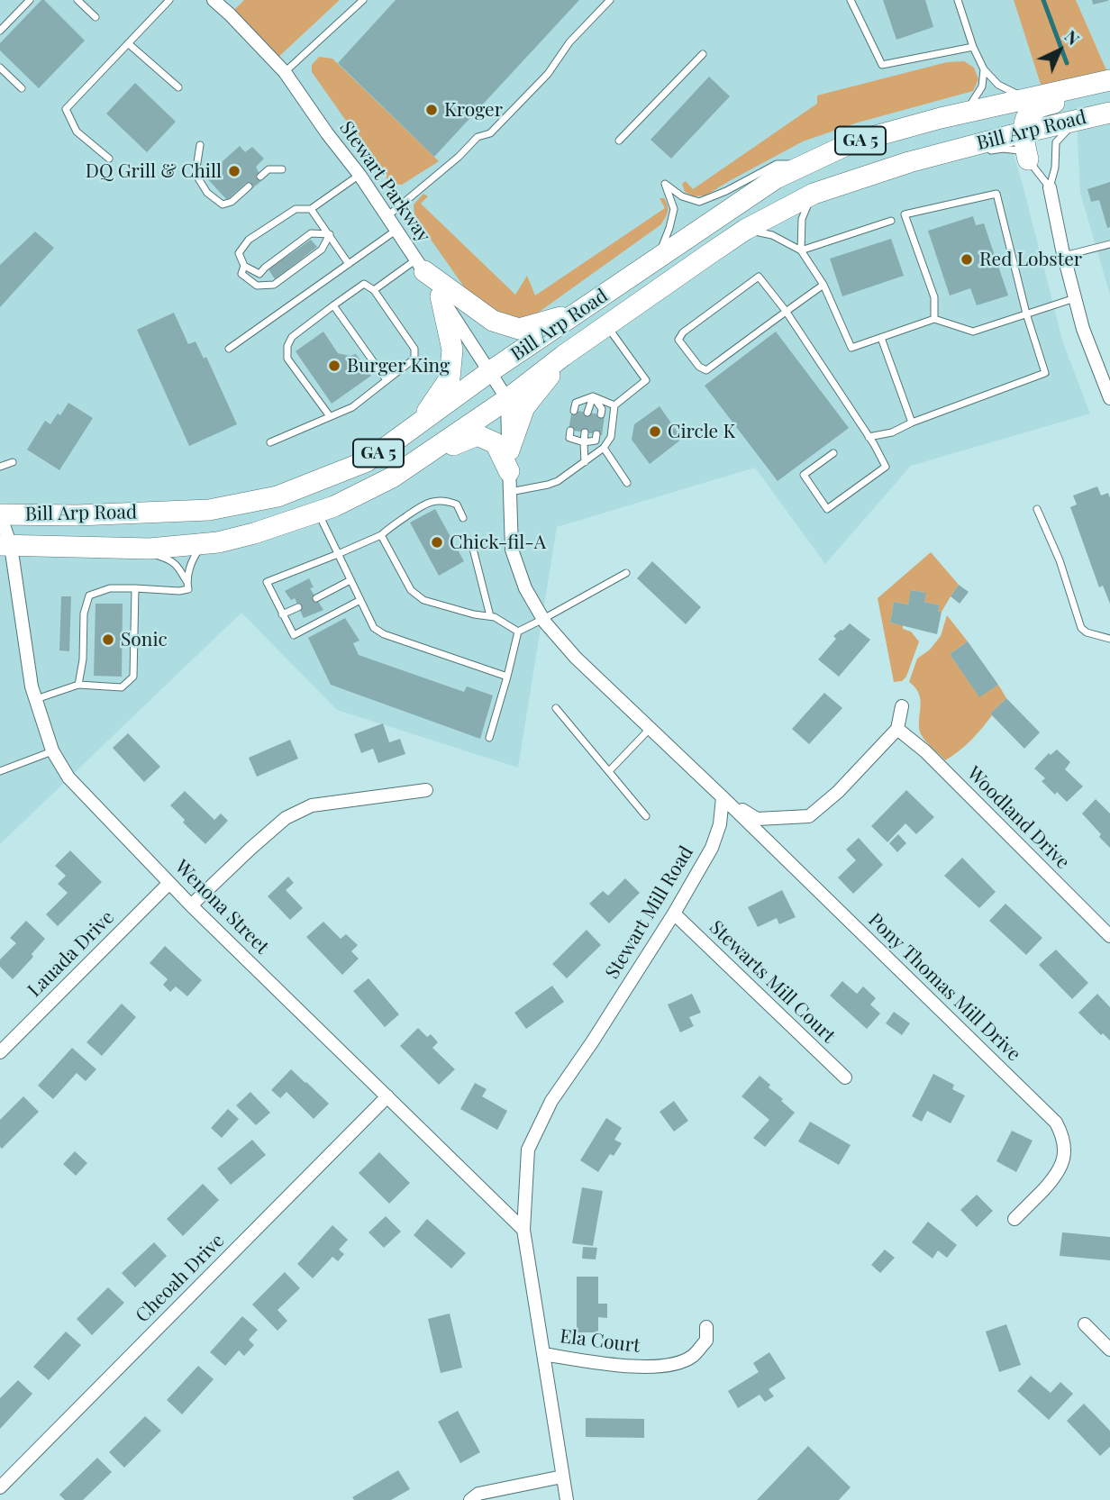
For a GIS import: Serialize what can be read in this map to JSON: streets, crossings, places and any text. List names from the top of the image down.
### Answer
{
  "streets": {
    "main road": ["Bill Arp Road", "GA 5"],
    "street": [
      "Stewart Parkway",
      "Woodland Drive",
      "Wenona Street",
      "Stewart Mill Road",
      "Lauada Drive",
      "Stewarts Mill Court",
      "Pony Thomas Mill Drive",
      "Cheoah Drive",
      "Ela Court"
    ]
  },
  "crossings": [
    ["Bill Arp Road", "Stewart Parkway"],
    ["Bill Arp Road", "Wenona Street"],
    ["Wenona Street", "Stewart Mill Road"],
    ["Wenona Street", "Lauada Drive"],
    ["Wenona Street", "Cheoah Drive"],
    ["Stewart Mill Road", "Stewarts Mill Court"],
    ["Stewart Mill Road", "Pony Thomas Mill Drive"],
    ["Stewart Mill Road", "Ela Court"]
  ],
  "places": [
    "Kroger",
    "DQ Grill & Chill",
    "Red Lobster",
    "Burger King",
    "Circle K",
    "Chick-fil-A",
    "Sonic"
  ],
  "north": "top right"
}
